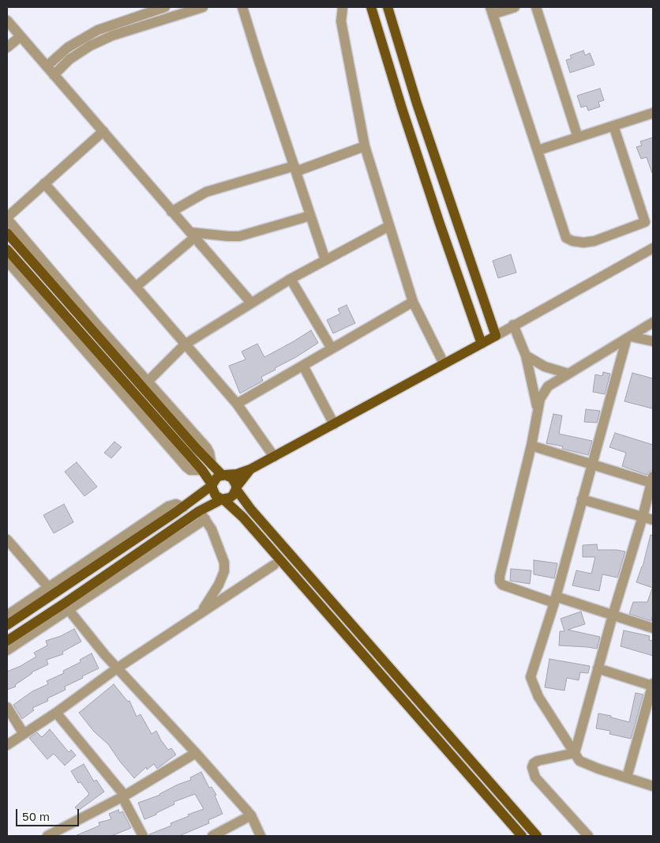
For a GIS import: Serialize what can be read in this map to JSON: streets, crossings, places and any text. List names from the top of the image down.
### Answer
{
  "scale_bar": "50 m"
}
